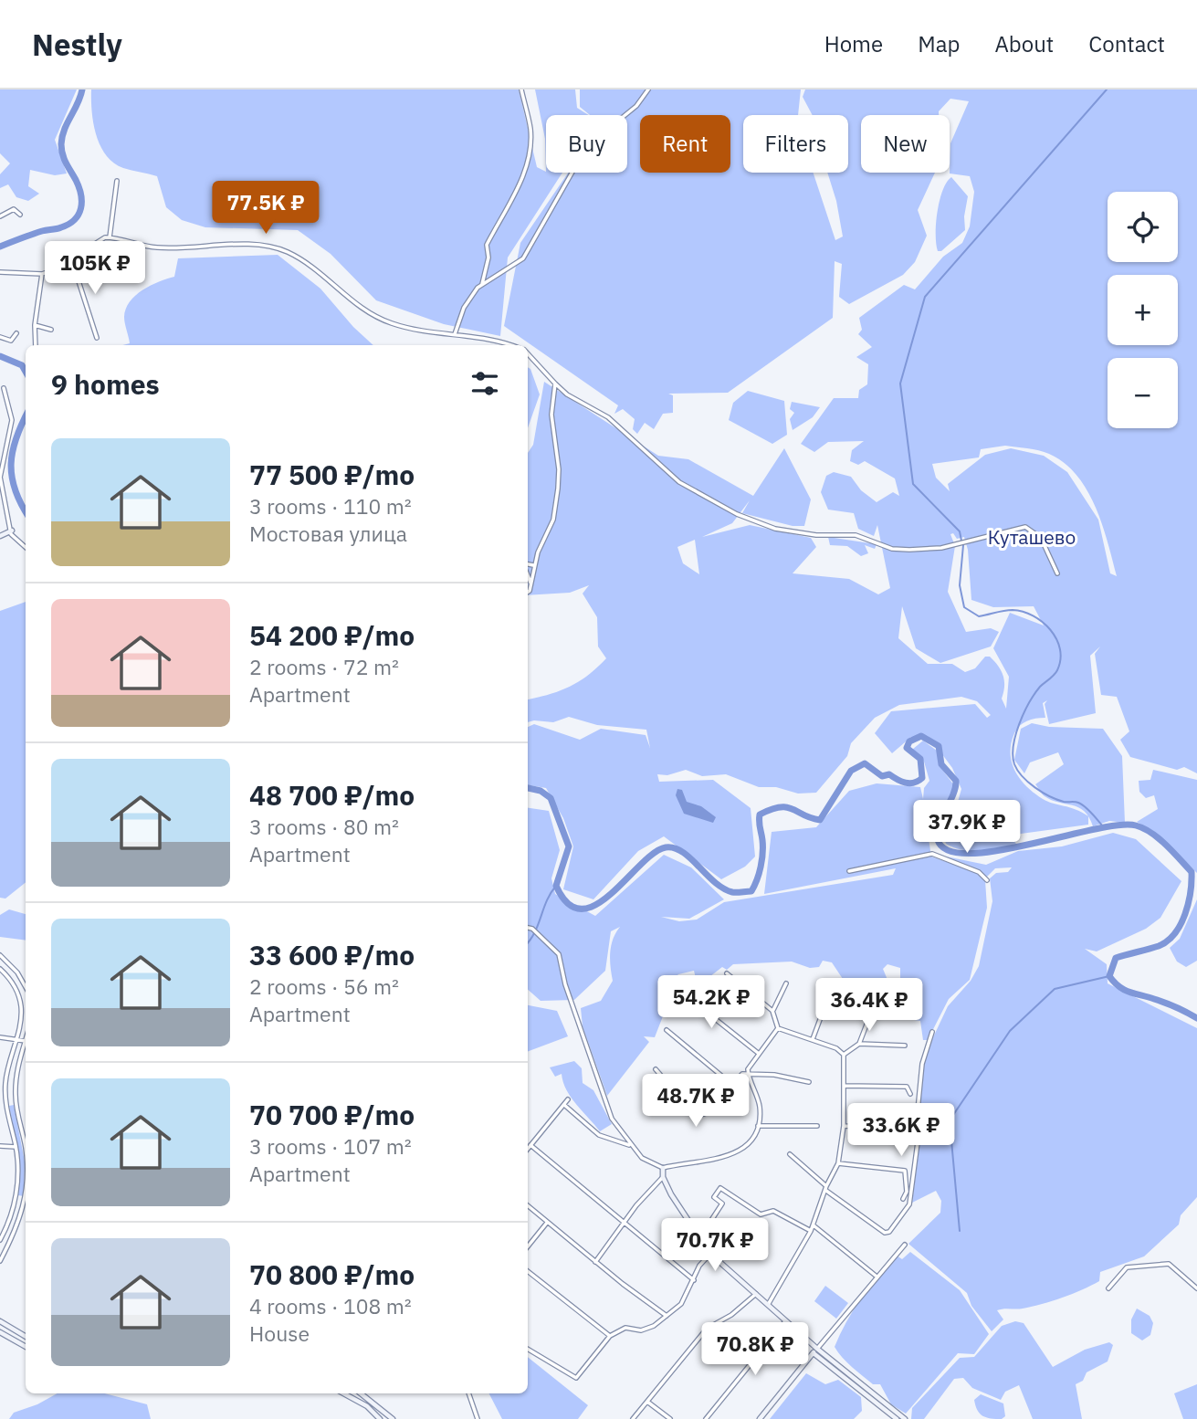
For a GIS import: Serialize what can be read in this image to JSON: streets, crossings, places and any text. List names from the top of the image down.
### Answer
{
  "parks": ["Куташево"],
  "page": {
    "header": "Nestly",
    "nav": [
      "Home",
      "Map",
      "About",
      "Contact"
    ],
    "chip": [
      "Buy",
      "Rent",
      "Filters",
      "New"
    ],
    "price": [
      "77.5K ₽",
      "105K ₽",
      "37.9K ₽",
      "54.2K ₽",
      "36.4K ₽",
      "48.7K ₽",
      "33.6K ₽",
      "70.7K ₽",
      "70.8K ₽"
    ],
    "map_buttons": ["+", "−"],
    "heading": "9 homes",
    "list": [
      {
        "name": "77 500 ₽/mo",
        "note": "3 rooms · 110 m² · Мостовая улица"
      },
      {
        "name": "54 200 ₽/mo",
        "note": "2 rooms · 72 m² · Apartment"
      },
      {
        "name": "48 700 ₽/mo",
        "note": "3 rooms · 80 m² · Apartment"
      },
      {
        "name": "33 600 ₽/mo",
        "note": "2 rooms · 56 m² · Apartment"
      },
      {
        "name": "70 700 ₽/mo",
        "note": "3 rooms · 107 m² · Apartment"
      },
      {
        "name": "70 800 ₽/mo",
        "note": "4 rooms · 108 m² · House"
      }
    ]
  }
}
